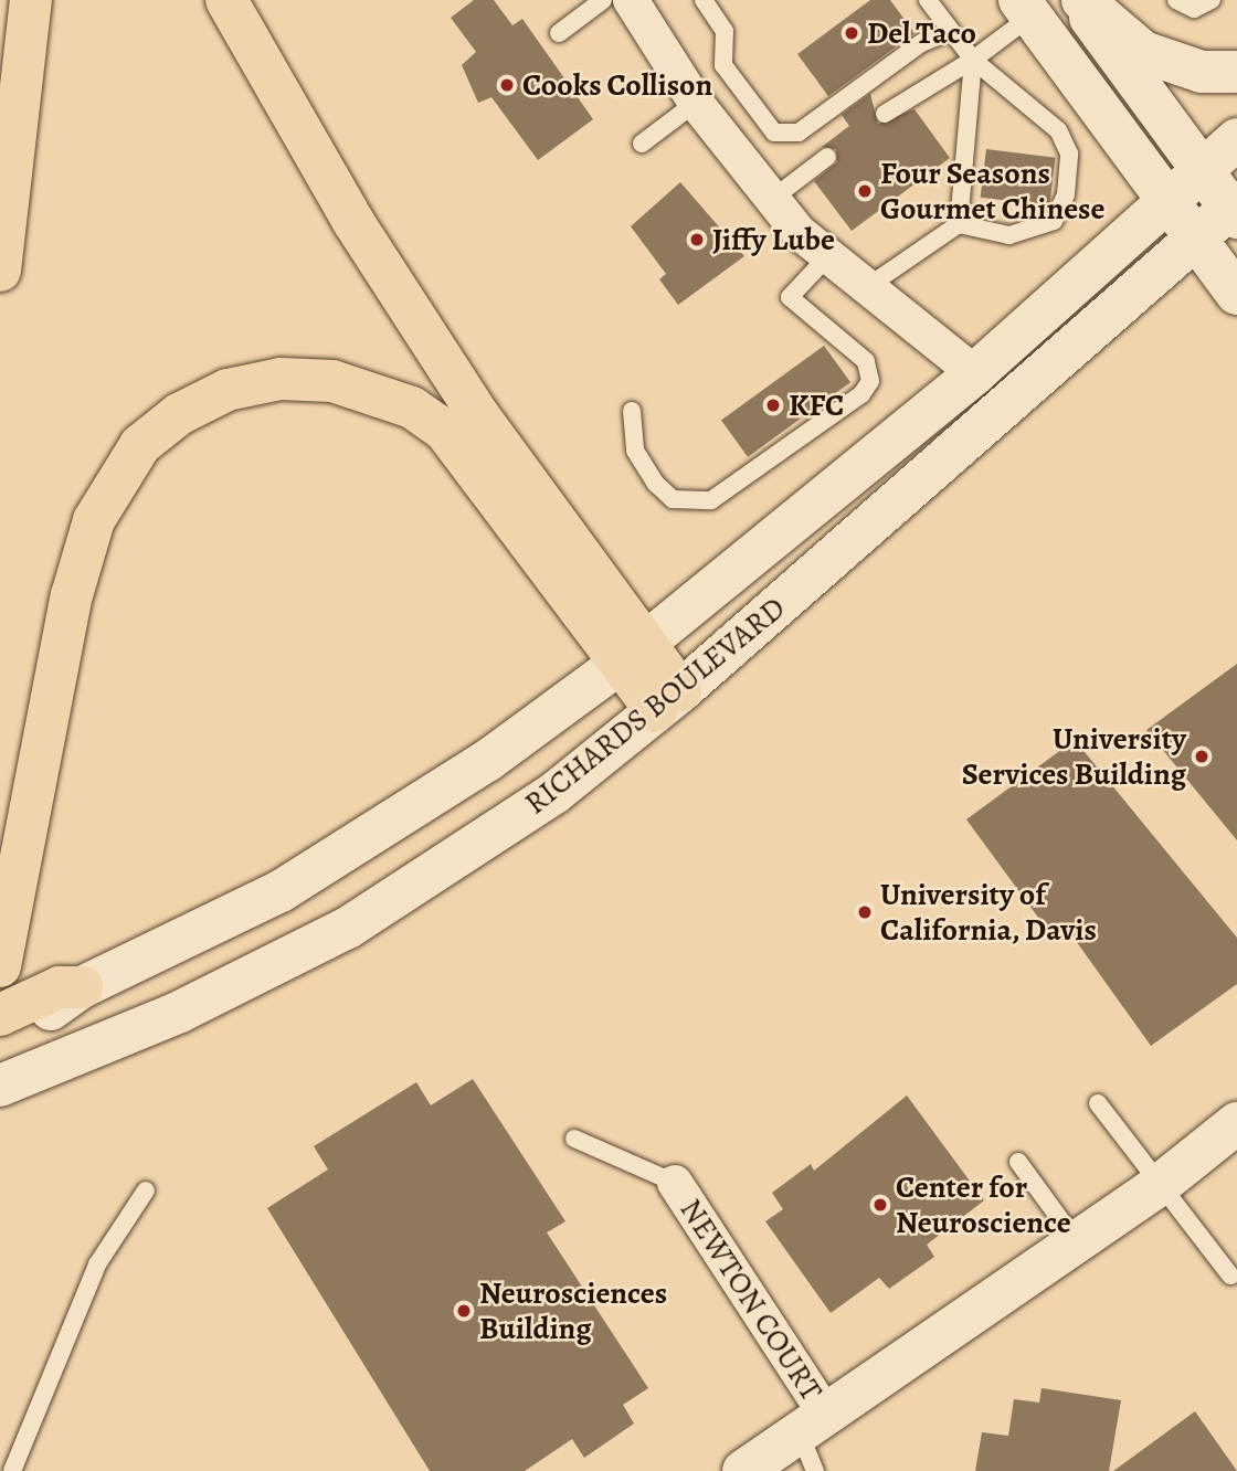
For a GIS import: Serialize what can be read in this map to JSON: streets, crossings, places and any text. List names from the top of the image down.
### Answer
{
  "streets": {
    "main road": ["RICHARDS BOULEVARD"],
    "street": ["NEWTON COURT"]
  },
  "places": [
    "Del Taco",
    "Cooks Collison",
    "Four Seasons Gourmet Chinese",
    "Jiffy Lube",
    "KFC",
    "University Services Building",
    "University of California, Davis",
    "Center for Neuroscience",
    "Neurosciences Building"
  ]
}
